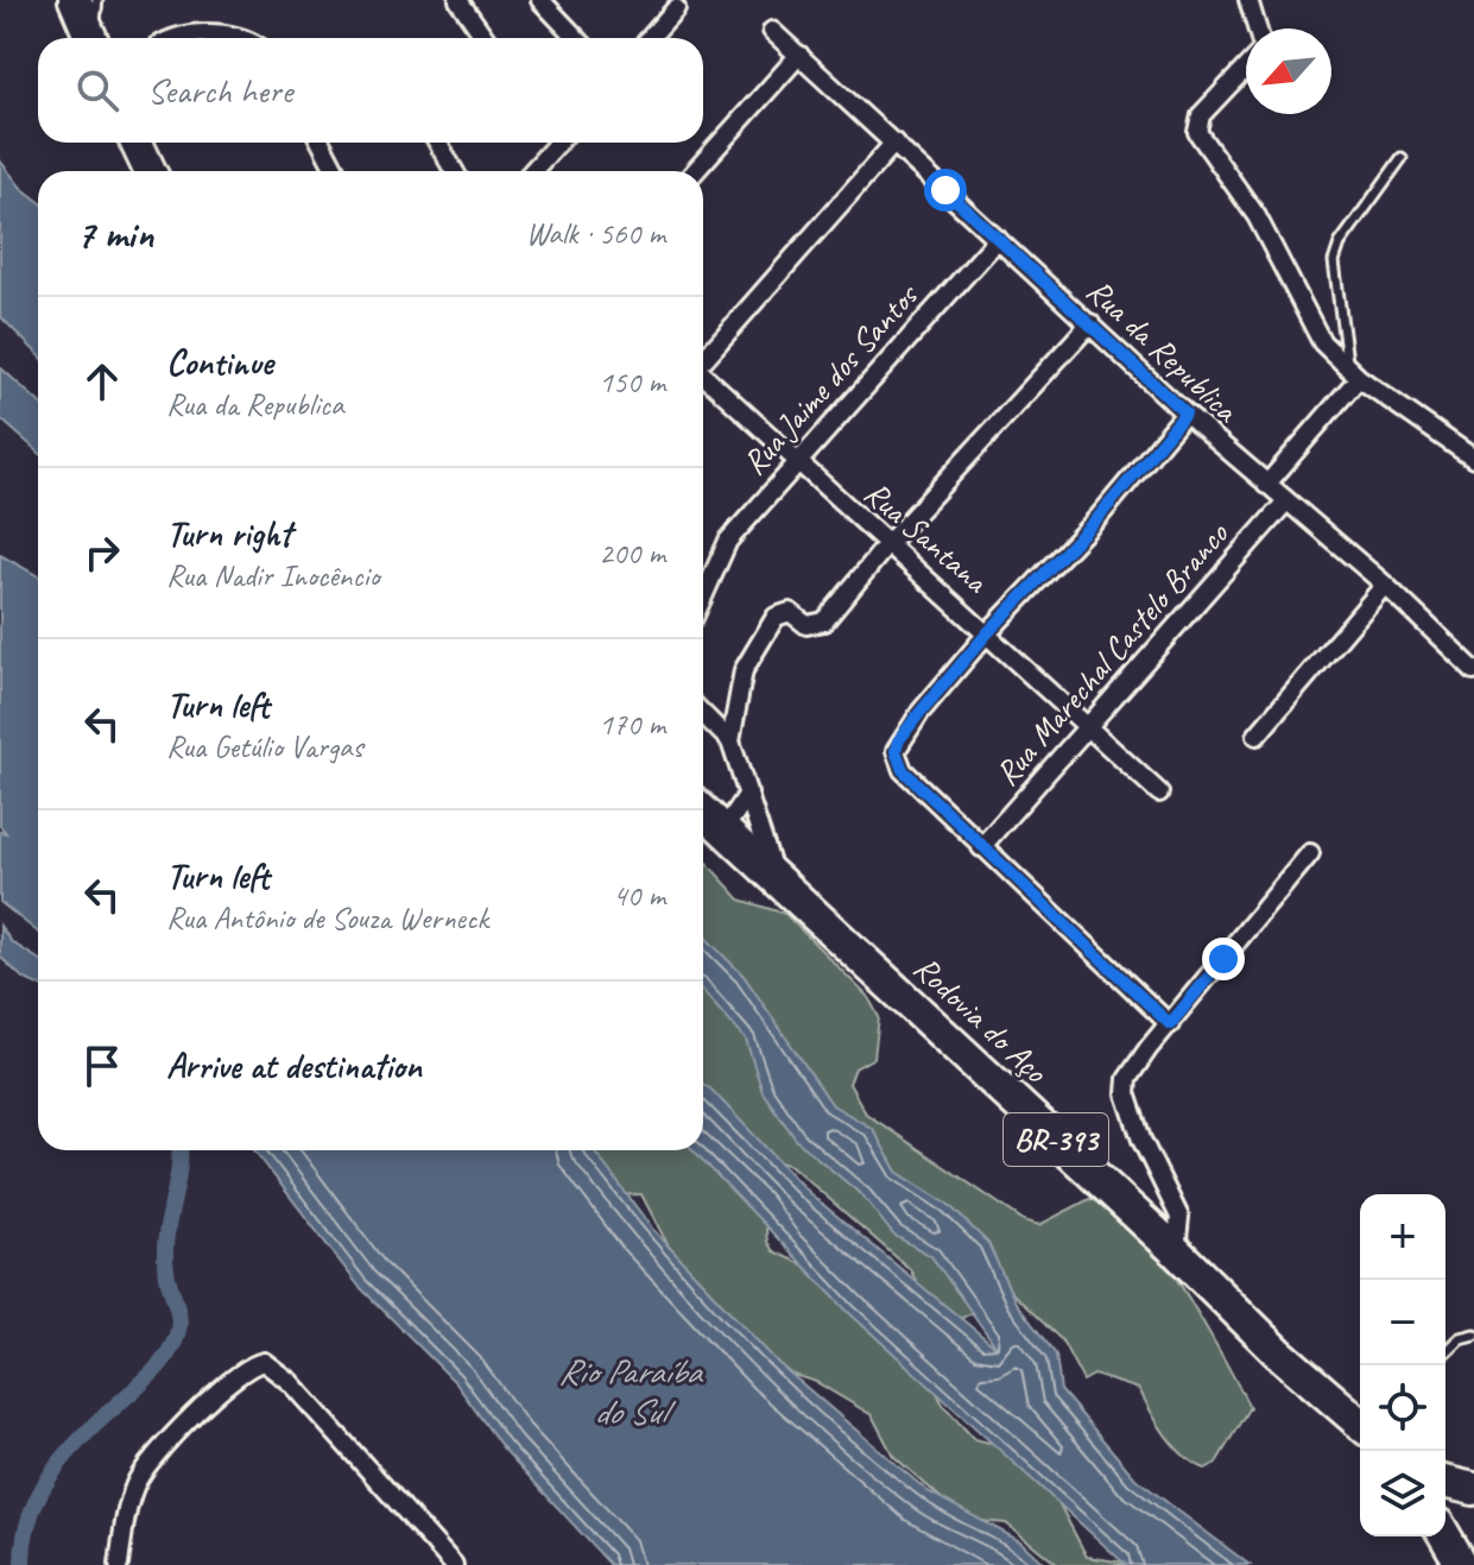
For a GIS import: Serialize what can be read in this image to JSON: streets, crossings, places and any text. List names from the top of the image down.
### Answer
{
  "streets": {
    "highway": ["Rodovia do Aço", "BR-393"],
    "street": [
      "Rua da Republica",
      "Rua Jaime dos Santos",
      "Rua Santana",
      "Rua Marechal Castelo Branco"
    ]
  },
  "crossings": [
    ["Rua da Republica", "Rua Jaime dos Santos"],
    ["Rua da Republica", "Rua Marechal Castelo Branco"],
    ["Rua Jaime dos Santos", "Rua Santana"],
    ["Rua Santana", "Rua Marechal Castelo Branco"]
  ],
  "water": ["Rio Paraíba do Sul"],
  "north": "bottom left",
  "page": {
    "search": "Search here",
    "heading": ["7 min", "Walk · 560 m"],
    "list": [
      ["Continue", "Rua da Republica", "150 m"],
      ["Turn right", "Rua Nadir Inocêncio", "200 m"],
      ["Turn left", "Rua Getúlio Vargas", "170 m"],
      ["Turn left", "Rua Antônio de Souza Werneck", "40 m"],
      "Arrive at destination"
    ],
    "map_buttons": ["+", "−"]
  }
}
